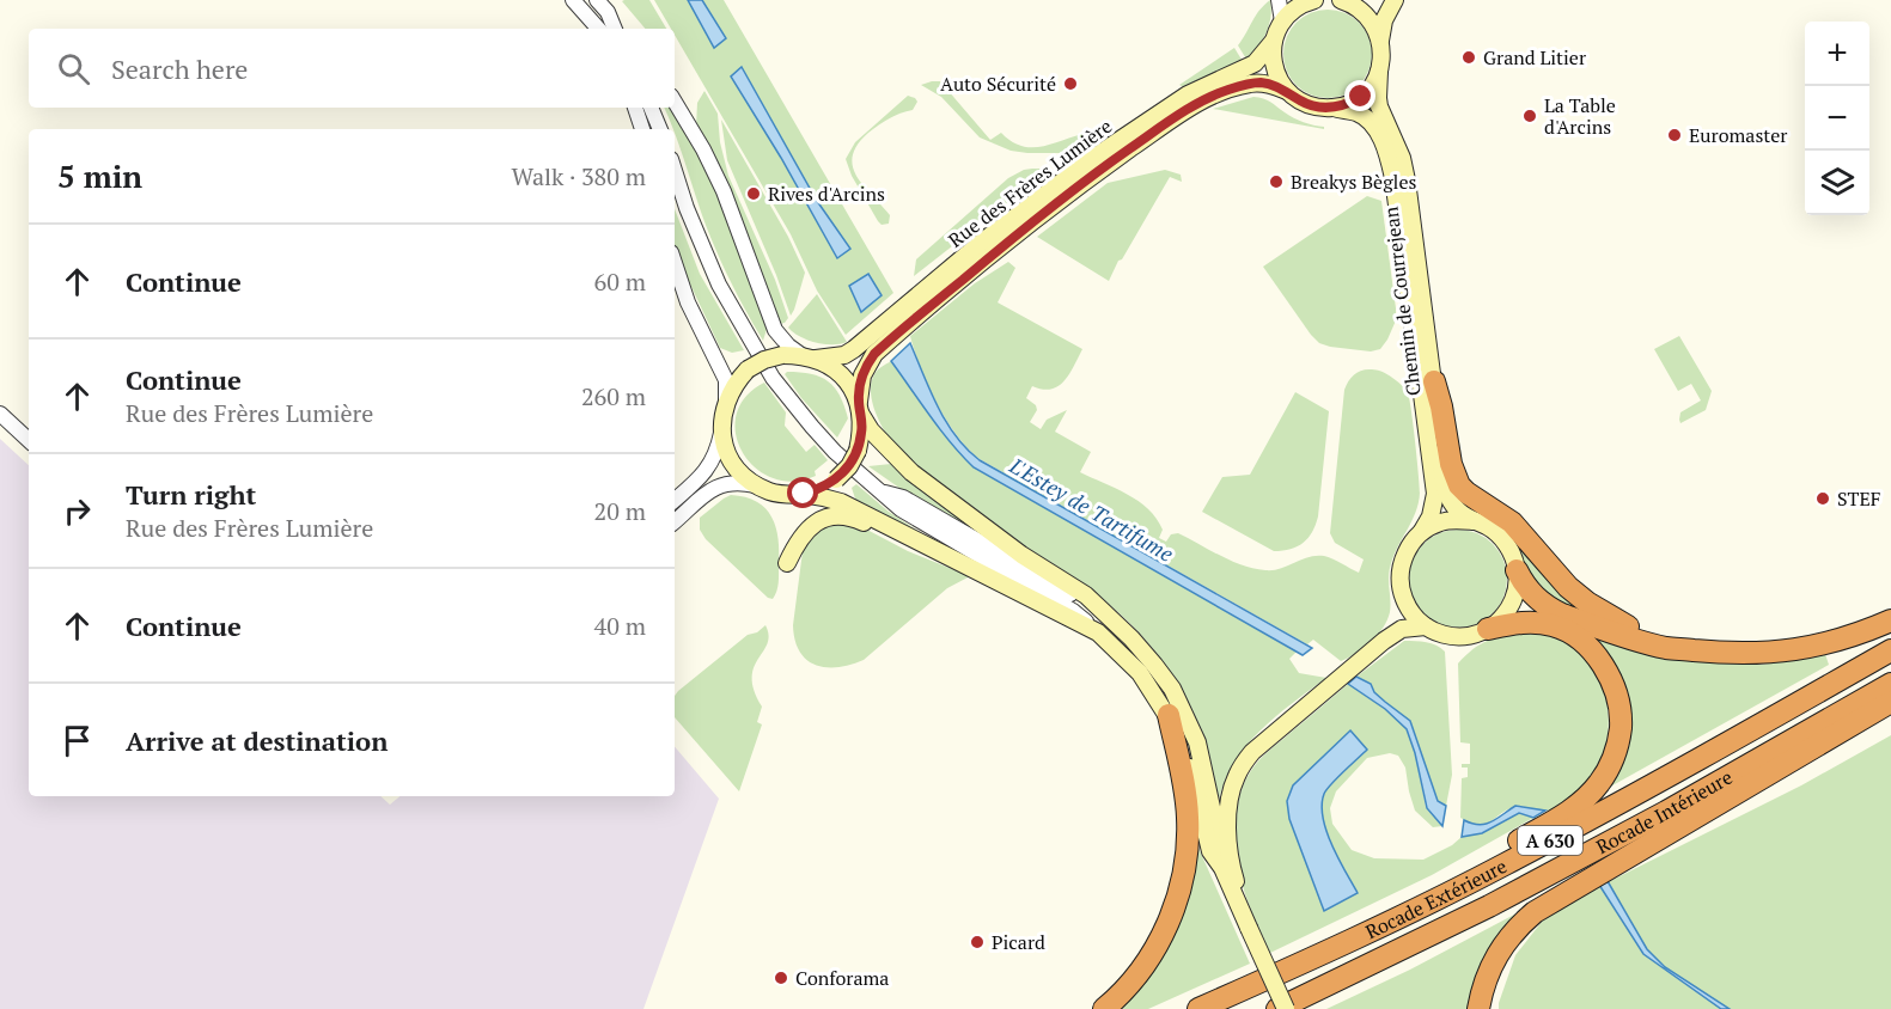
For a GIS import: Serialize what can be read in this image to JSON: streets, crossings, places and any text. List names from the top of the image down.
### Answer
{
  "streets": {
    "highway": ["Rocade Intérieure", "A 630", "Rocade Extérieure"],
    "main road": ["Rue des Frères Lumière", "Chemin de Courrejean"]
  },
  "crossings": [
    ["Rue des Frères Lumière", "Chemin de Courrejean"]
  ],
  "water": ["L'Estey de Tartifume"],
  "places": [
    "Grand Litier",
    "Auto Sécurité",
    "La Table d'Arcins",
    "Euromaster",
    "Breakys Bègles",
    "Rives d'Arcins",
    "STEF",
    "Picard",
    "Conforama"
  ],
  "page": {
    "map_buttons": ["+", "−"],
    "search": "Search here",
    "heading": ["5 min", "Walk · 380 m"],
    "list": [
      ["Continue", "60 m"],
      ["Continue", "Rue des Frères Lumière", "260 m"],
      ["Turn right", "Rue des Frères Lumière", "20 m"],
      ["Continue", "40 m"],
      "Arrive at destination"
    ]
  }
}
